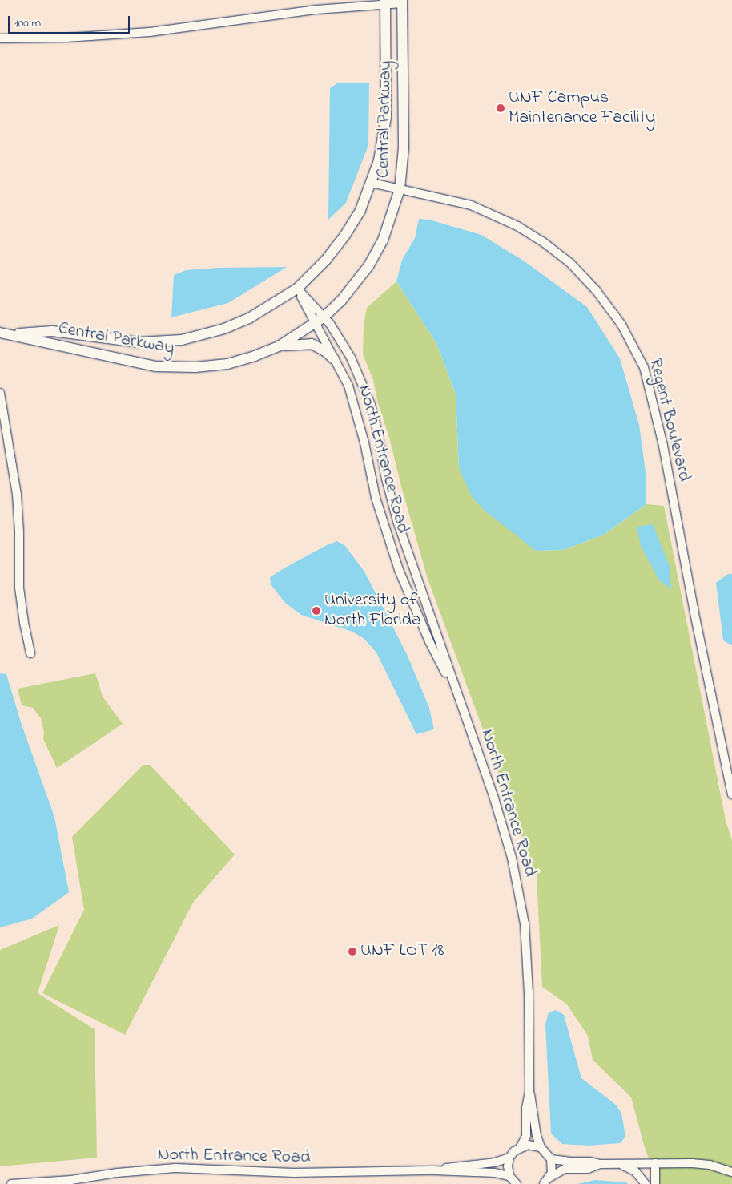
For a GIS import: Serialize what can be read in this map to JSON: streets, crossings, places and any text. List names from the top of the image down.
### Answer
{
  "streets": {
    "street": ["Central Parkway", "Regent Boulevard", "North Entrance Road"]
  },
  "crossings": [
    ["Central Parkway", "Regent Boulevard"],
    ["Central Parkway", "North Entrance Road"]
  ],
  "places": ["UNF Campus Maintenance Facility", "University of North Florida", "UNF LOT 18"],
  "scale_bar": "100 m"
}
